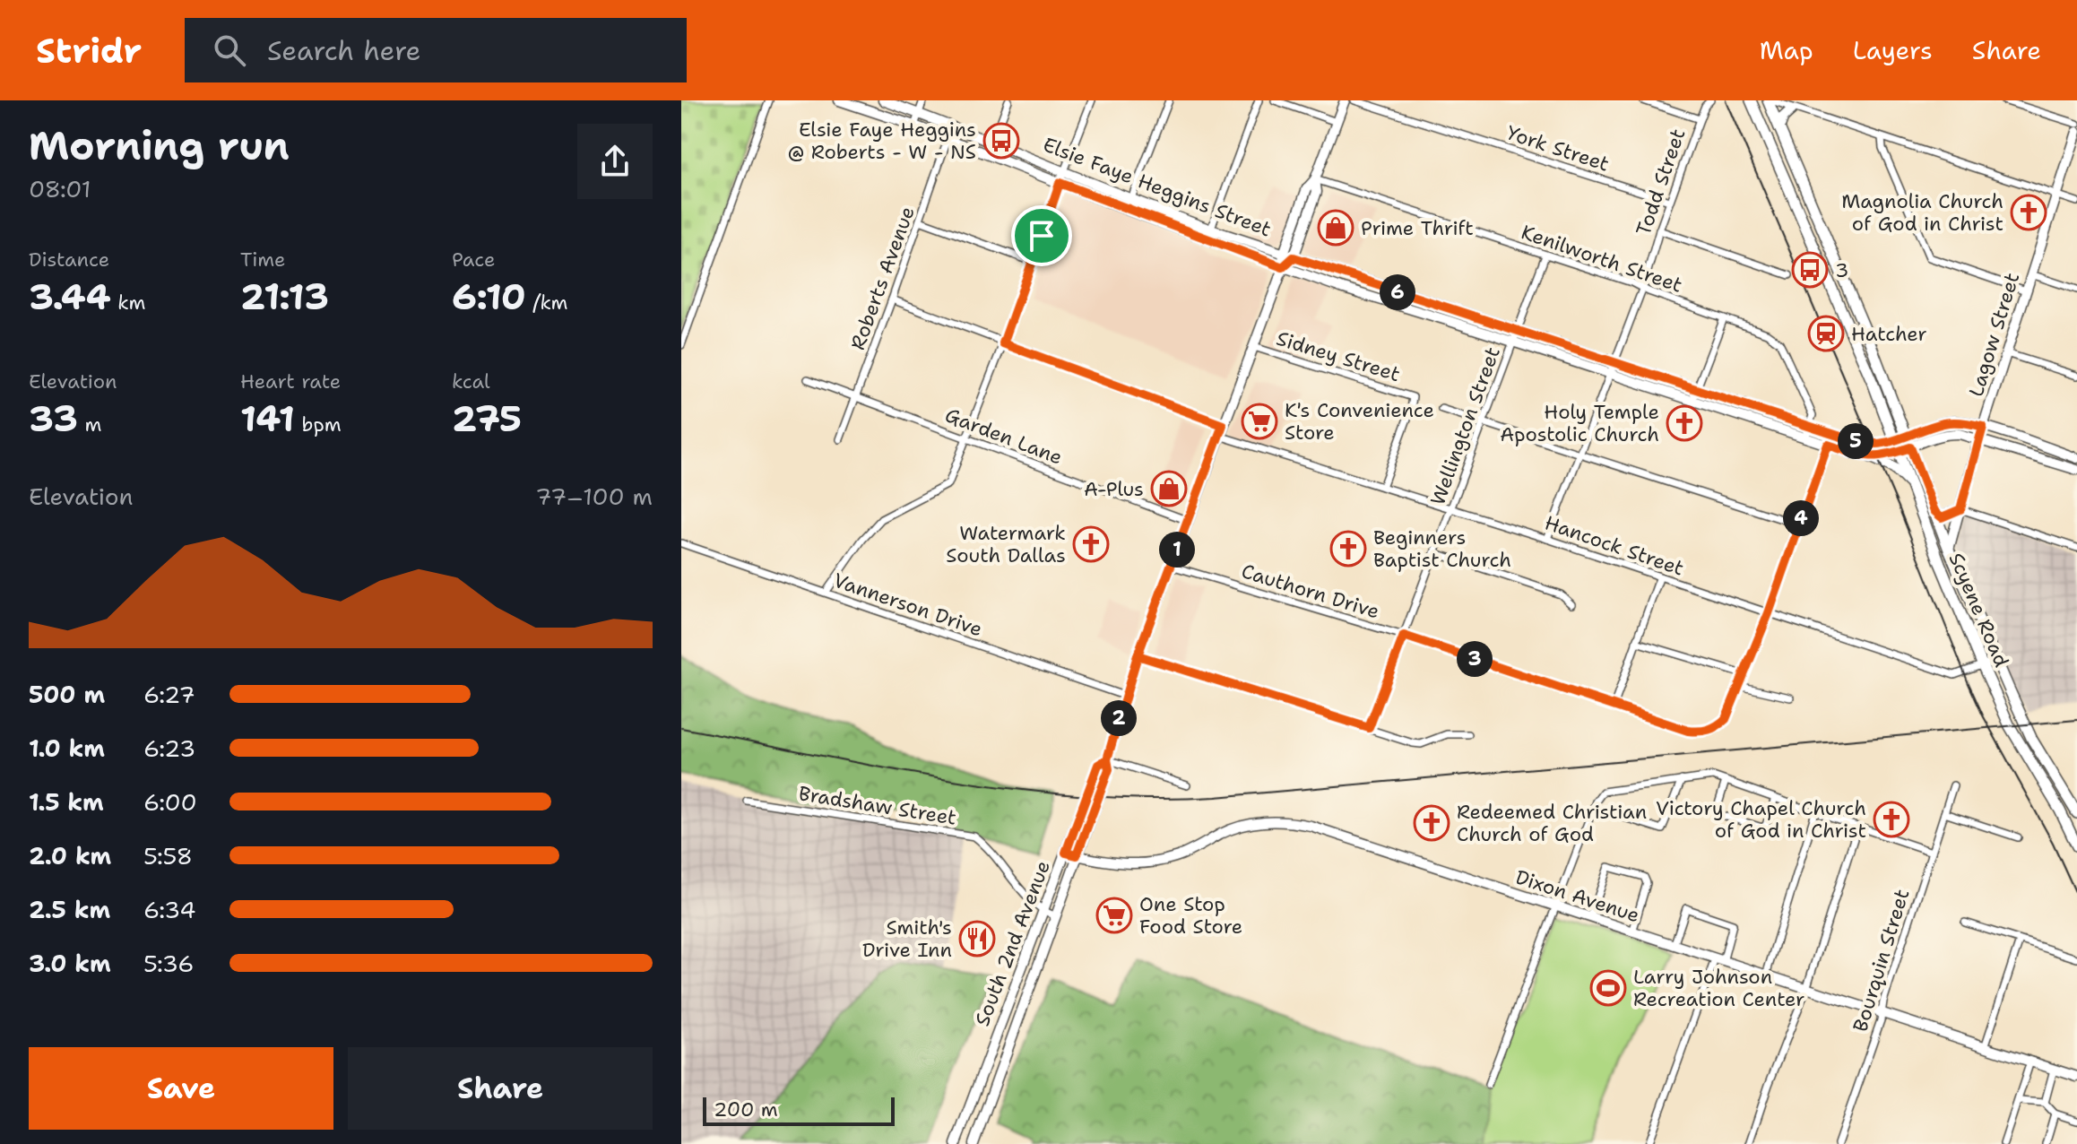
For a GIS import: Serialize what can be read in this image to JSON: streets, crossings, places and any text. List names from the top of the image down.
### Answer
{
  "streets": {
    "main road": [
      "Elsie Faye Heggins Street",
      "Lagow Street",
      "Scyene Road",
      "Dixon Avenue",
      "South 2nd Avenue"
    ],
    "street": [
      "York Street",
      "Todd Street",
      "Kenilworth Street",
      "Roberts Avenue",
      "Sidney Street",
      "Wellington Street",
      "Garden Lane",
      "Hancock Street",
      "Cauthorn Drive",
      "Vannerson Drive",
      "Bradshaw Street",
      "Bourquin Street"
    ]
  },
  "crossings": [
    ["York Street", "Todd Street"],
    ["Todd Street", "Elsie Faye Heggins Street"],
    ["Todd Street", "Kenilworth Street"],
    ["Todd Street", "Hancock Street"],
    ["Elsie Faye Heggins Street", "Kenilworth Street"],
    ["Elsie Faye Heggins Street", "Roberts Avenue"],
    ["Elsie Faye Heggins Street", "Lagow Street"],
    ["Elsie Faye Heggins Street", "Wellington Street"],
    ["Elsie Faye Heggins Street", "Scyene Road"],
    ["Elsie Faye Heggins Street", "South 2nd Avenue"],
    ["Kenilworth Street", "Wellington Street"],
    ["Kenilworth Street", "South 2nd Avenue"],
    ["Roberts Avenue", "Garden Lane"],
    ["Lagow Street", "Scyene Road"],
    ["Sidney Street", "Hancock Street"],
    ["Sidney Street", "South 2nd Avenue"],
    ["Wellington Street", "Hancock Street"],
    ["Wellington Street", "Cauthorn Drive"],
    ["Garden Lane", "South 2nd Avenue"],
    ["Hancock Street", "Scyene Road"],
    ["Hancock Street", "South 2nd Avenue"],
    ["Cauthorn Drive", "South 2nd Avenue"],
    ["Vannerson Drive", "South 2nd Avenue"],
    ["Bradshaw Street", "South 2nd Avenue"],
    ["Dixon Avenue", "South 2nd Avenue"],
    ["Dixon Avenue", "Bourquin Street"]
  ],
  "places": {
    "bus stop": ["Elsie Faye Heggins @ Roberts - W - NS", "3"],
    "church": [
      "Magnolia Church of God in Christ",
      "Holy Temple Apostolic Church",
      "Watermark South Dallas",
      "Beginners Baptist Church",
      "Victory Chapel Church of God in Christ",
      "Redeemed Christian Church of God"
    ],
    "shop": ["Prime Thrift", "A-Plus"],
    "station": ["Hatcher"],
    "supermarket": ["K's Convenience Store", "One Stop Food Store"],
    "restaurant": ["Smith's Drive Inn"],
    "sports": ["Larry Johnson Recreation Center"]
  },
  "scale_bar": "200 m",
  "page": {
    "header": "Stridr",
    "search": "Search here",
    "nav": ["Map", "Layers", "Share"],
    "heading": ["Morning run", "08:01"],
    "stats": [
      ["Distance", "3.44 km"],
      ["Time", "21:13"],
      ["Pace", "6:10 /km"],
      ["Elevation", "33 m"],
      ["Heart rate", "141 bpm"],
      ["kcal", "275"]
    ],
    "pins": [
      "6",
      "5",
      "4",
      "1",
      "3",
      "2"
    ],
    "chart": ["Elevation", "77–100 m"],
    "list": [
      {
        "name": "500 m",
        "note": "6:27"
      },
      {
        "name": "1.0 km",
        "note": "6:23"
      },
      {
        "name": "1.5 km",
        "note": "6:00"
      },
      {
        "name": "2.0 km",
        "note": "5:58"
      },
      {
        "name": "2.5 km",
        "note": "6:34"
      },
      {
        "name": "3.0 km",
        "note": "5:36"
      }
    ],
    "buttons": ["Save", "Share"],
    "scale": "200 m"
  }
}
